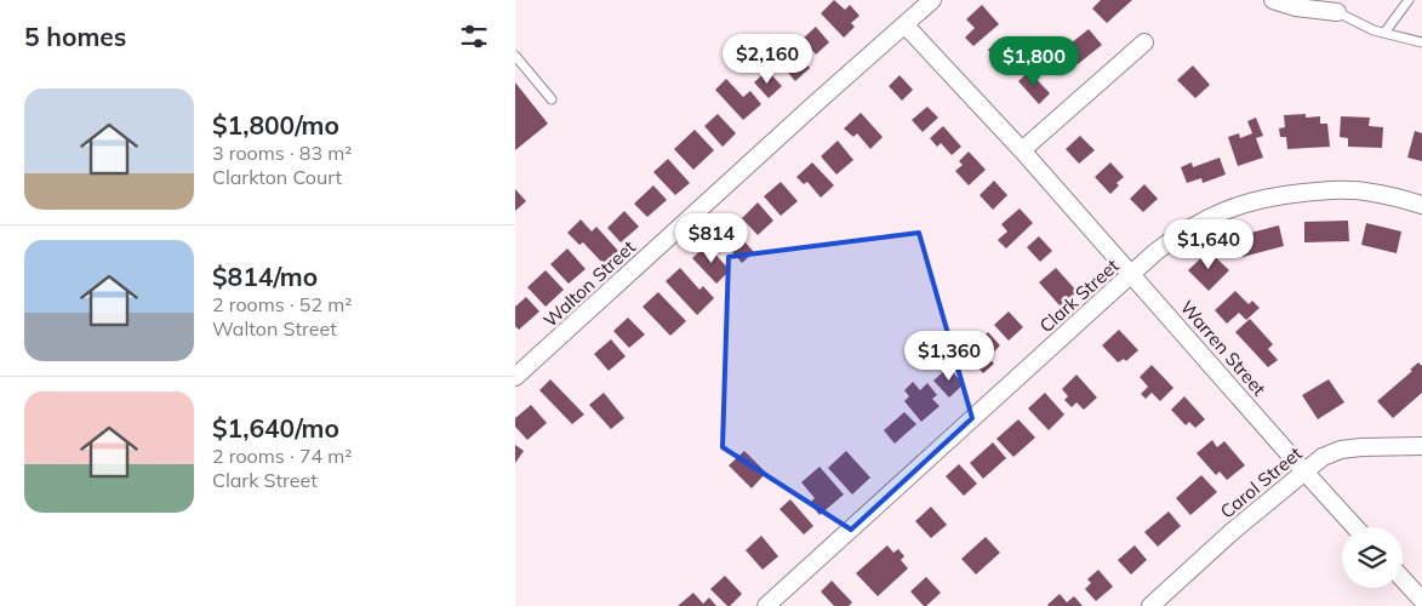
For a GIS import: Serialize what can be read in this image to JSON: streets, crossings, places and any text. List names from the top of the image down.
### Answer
{
  "streets": {
    "street": [
      "Walton Street",
      "Clark Street",
      "Warren Street",
      "Carol Street"
    ]
  },
  "crossings": [
    ["Walton Street", "Warren Street"],
    ["Clark Street", "Warren Street"],
    ["Warren Street", "Carol Street"]
  ],
  "page": {
    "heading": "5 homes",
    "price": [
      "$2,160",
      "$1,800",
      "$814",
      "$1,640",
      "$1,360"
    ],
    "list": [
      {
        "name": "$1,800/mo",
        "note": "3 rooms · 83 m² · Clarkton Court"
      },
      {
        "name": "$814/mo",
        "note": "2 rooms · 52 m² · Walton Street"
      },
      {
        "name": "$1,640/mo",
        "note": "2 rooms · 74 m² · Clark Street"
      }
    ]
  }
}
